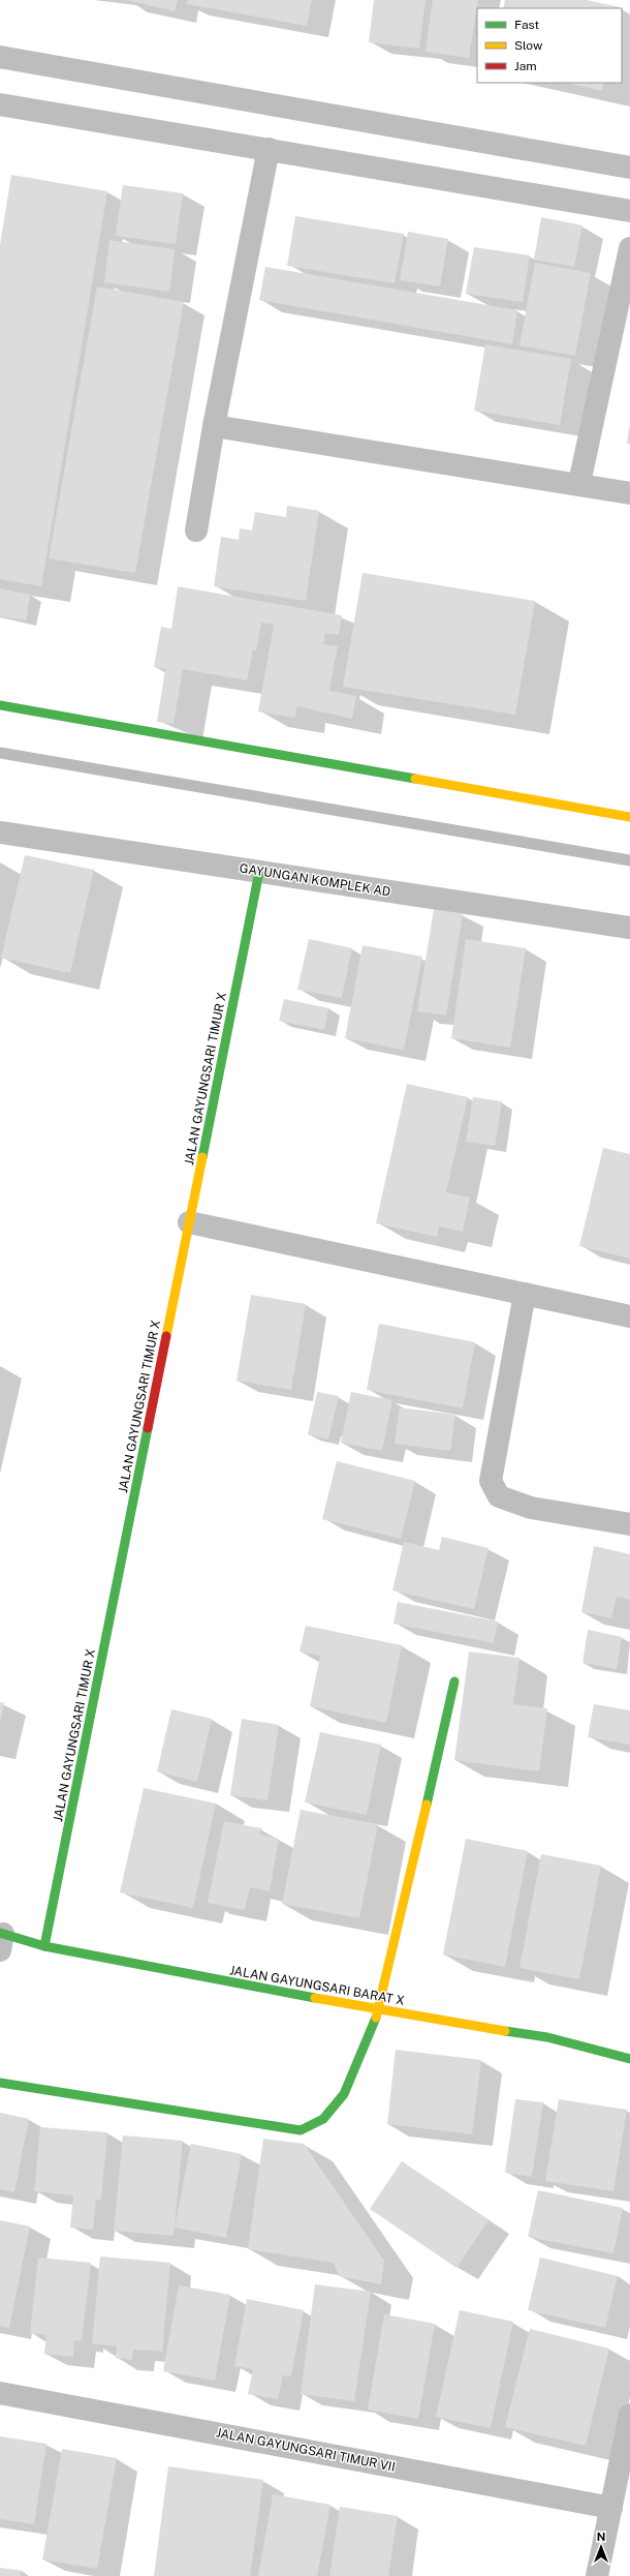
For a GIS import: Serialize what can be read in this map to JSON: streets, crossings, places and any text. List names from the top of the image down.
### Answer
{
  "streets": {
    "street": [
      "GAYUNGAN KOMPLEK AD",
      "JALAN GAYUNGSARI TIMUR X",
      "JALAN GAYUNGSARI BARAT X",
      "JALAN GAYUNGSARI TIMUR VII"
    ]
  },
  "crossings": [
    ["GAYUNGAN KOMPLEK AD", "JALAN GAYUNGSARI TIMUR X"],
    ["JALAN GAYUNGSARI TIMUR X", "JALAN GAYUNGSARI BARAT X"]
  ],
  "legend": ["Fast", "Slow", "Jam"],
  "north": "top"
}
